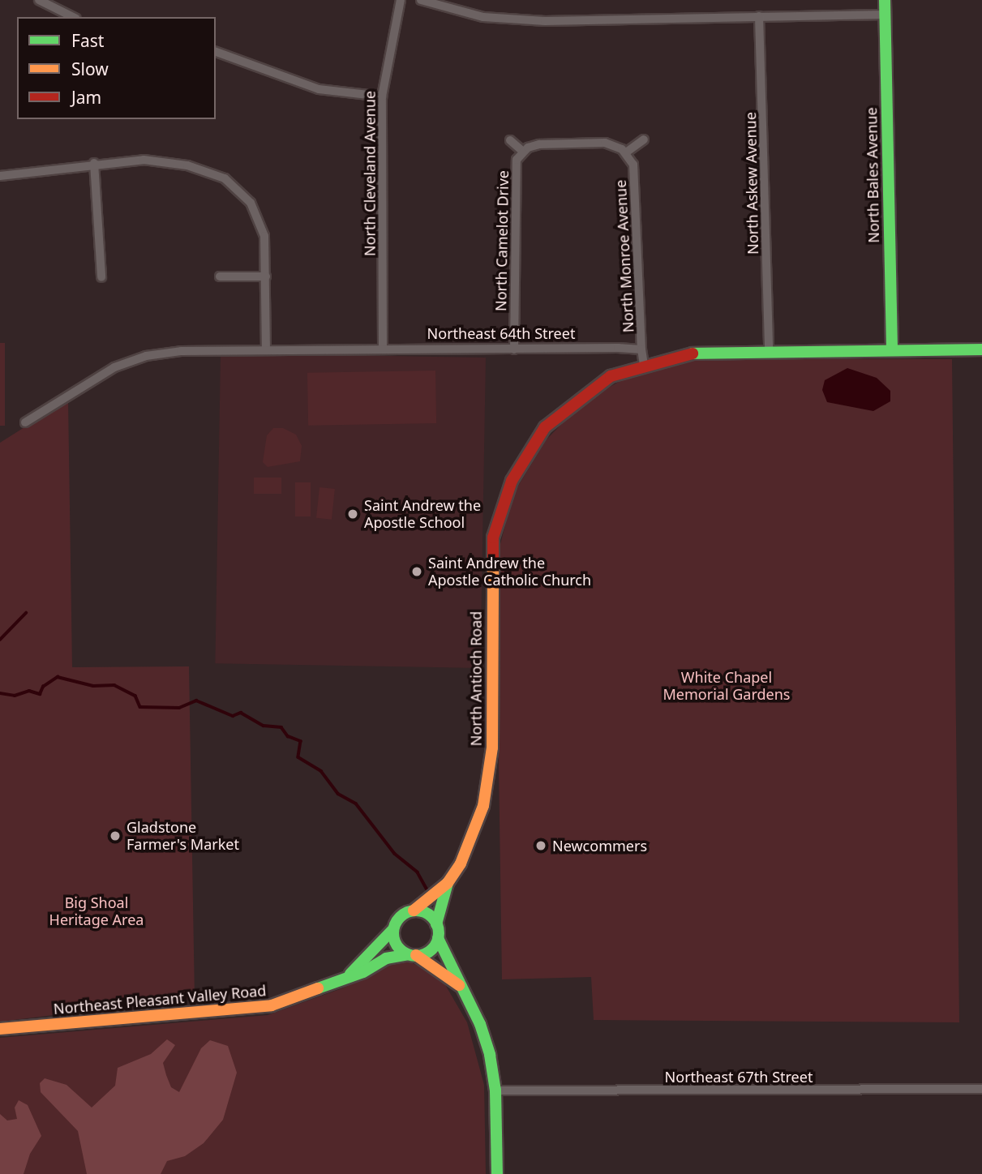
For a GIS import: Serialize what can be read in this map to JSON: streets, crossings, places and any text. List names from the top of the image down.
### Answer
{
  "streets": {
    "street": [
      "North Cleveland Avenue",
      "North Bales Avenue",
      "North Askew Avenue",
      "North Camelot Drive",
      "North Monroe Avenue",
      "Northeast 64th Street",
      "North Antioch Road",
      "Northeast Pleasant Valley Road",
      "Northeast 67th Street"
    ]
  },
  "crossings": [
    ["North Cleveland Avenue", "Northeast 64th Street"],
    ["North Camelot Drive", "Northeast 64th Street"],
    ["North Monroe Avenue", "Northeast 64th Street"],
    ["North Antioch Road", "Northeast Pleasant Valley Road"]
  ],
  "parks": ["White Chapel Memorial Gardens", "Big Shoal Heritage Area"],
  "places": [
    "Saint Andrew the Apostle School",
    "Saint Andrew the Apostle Catholic Church",
    "Gladstone Farmer's Market",
    "Newcommers"
  ],
  "legend": ["Fast", "Slow", "Jam"]
}
